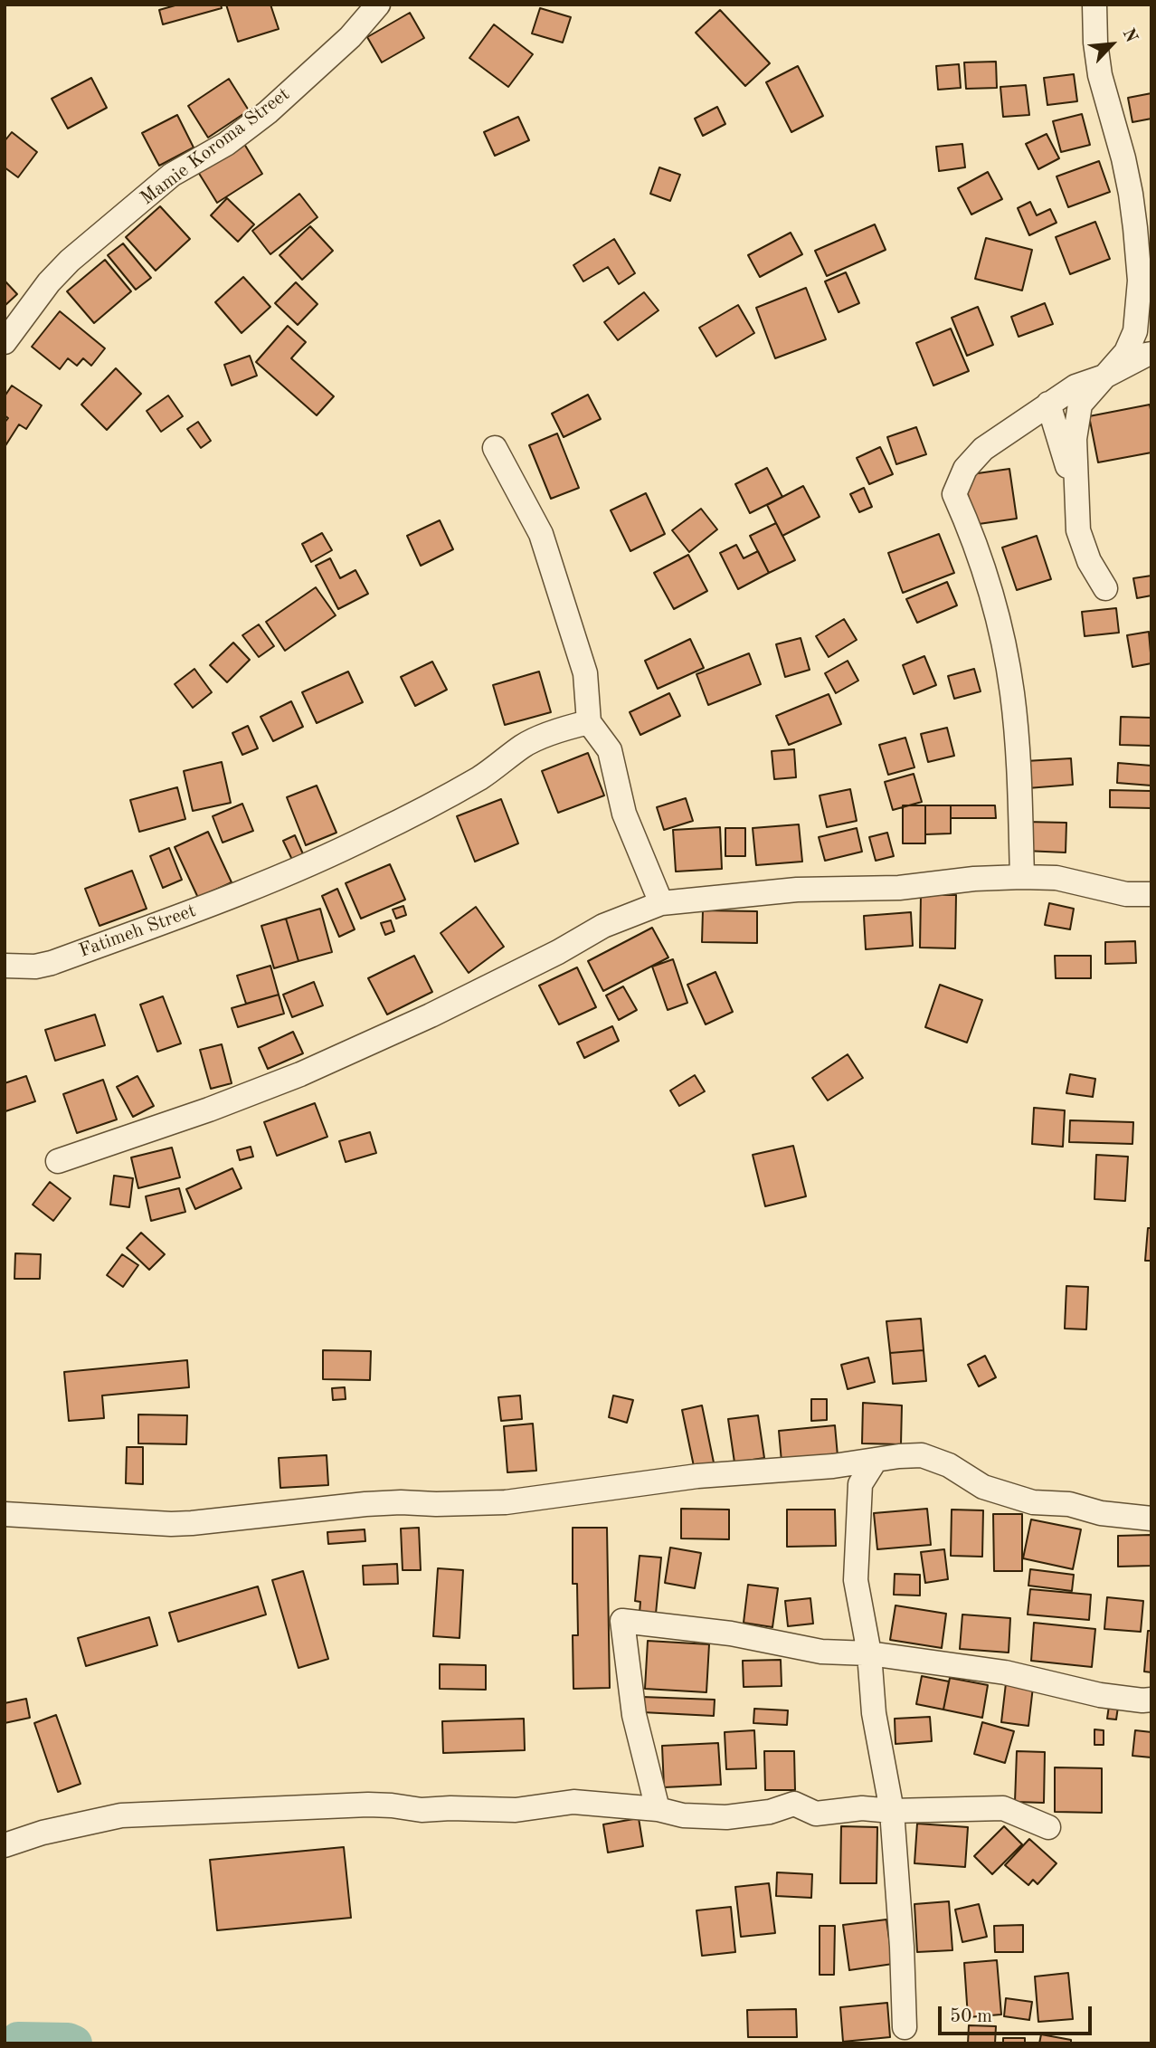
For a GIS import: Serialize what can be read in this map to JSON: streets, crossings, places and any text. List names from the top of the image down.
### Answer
{
  "streets": {
    "street": ["Mamie Koroma Street", "Fatimeh Street"]
  },
  "scale_bar": "50 m",
  "north": "top right"
}
